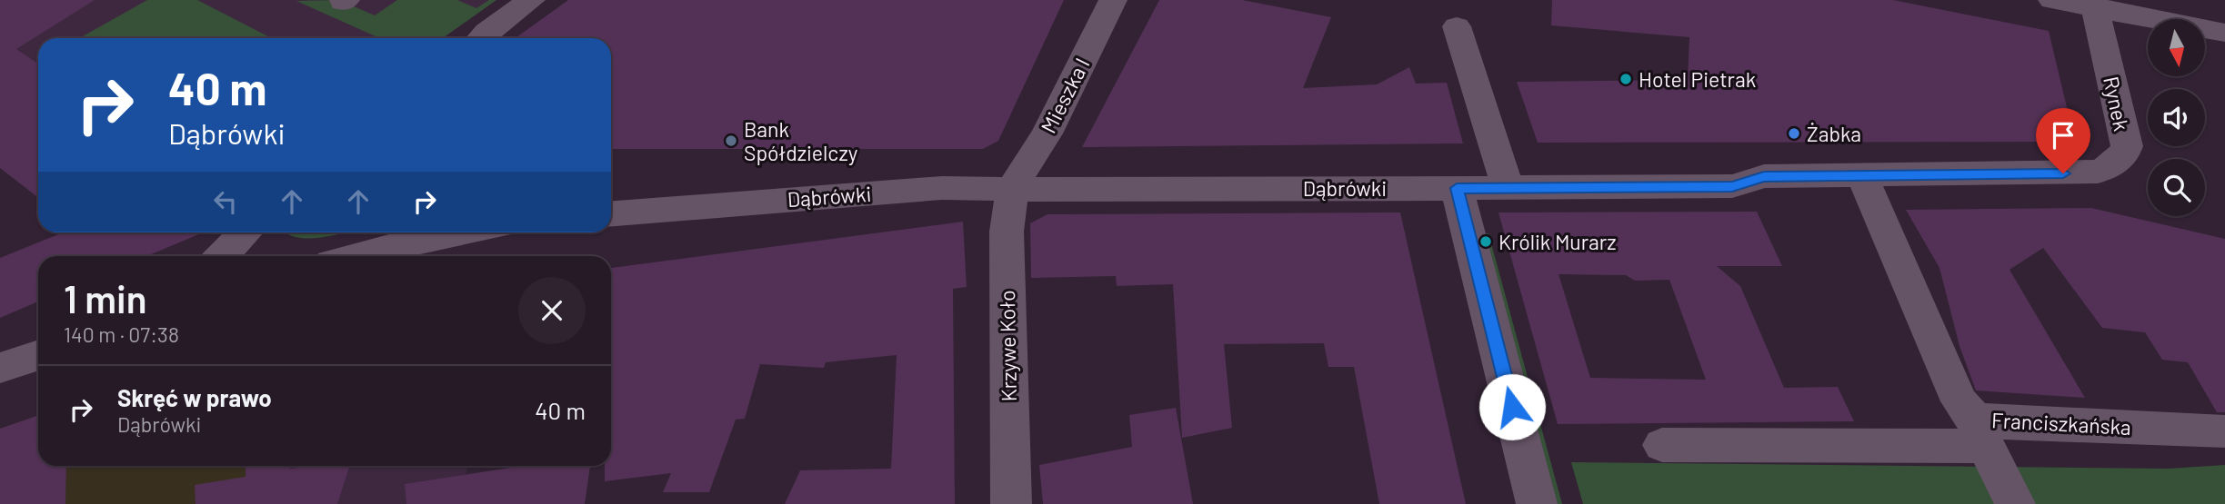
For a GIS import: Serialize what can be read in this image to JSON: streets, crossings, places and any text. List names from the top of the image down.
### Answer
{
  "streets": {
    "street": [
      "Mieszka I",
      "Rynek",
      "Dąbrówki",
      "Krzywe Koło",
      "Franciszkańska"
    ]
  },
  "crossings": [
    ["Mieszka I", "Dąbrówki"],
    ["Mieszka I", "Krzywe Koło"],
    ["Rynek", "Dąbrówki"],
    ["Dąbrówki", "Krzywe Koło"],
    ["Dąbrówki", "Franciszkańska"]
  ],
  "places": [
    "Hotel Pietrak",
    "Żabka",
    "Bank Spółdzielczy",
    "Królik Murarz"
  ],
  "north": "bottom",
  "page": {
    "turn": ["40 m", "Dąbrówki"],
    "heading": ["1 min", "140 m · 07:38"],
    "list": [
      {
        "name": "Skręć w prawo",
        "note": "Dąbrówki",
        "value": "40 m"
      }
    ]
  }
}
